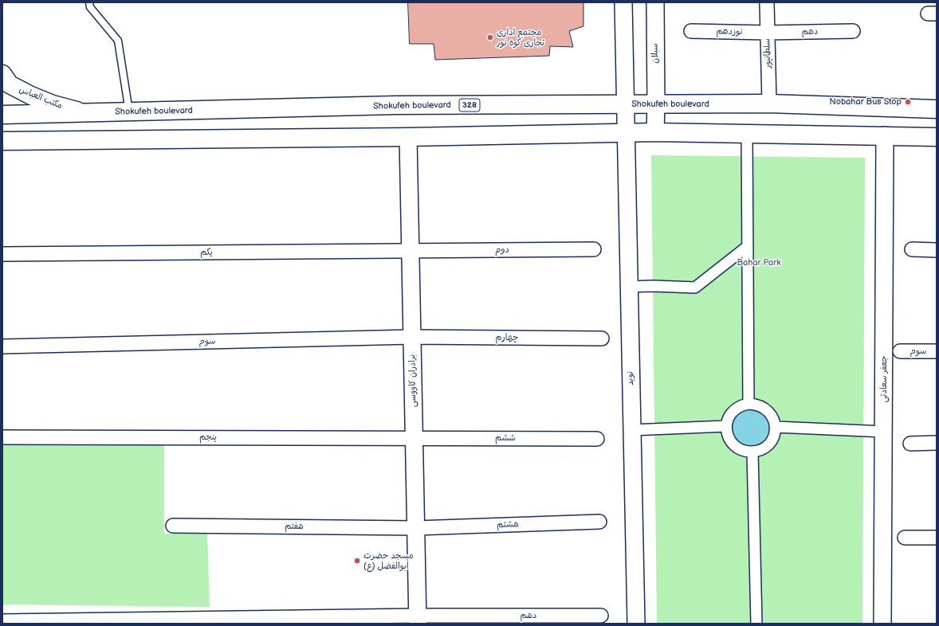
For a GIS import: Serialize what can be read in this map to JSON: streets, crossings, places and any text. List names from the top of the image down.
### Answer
{
  "streets": {
    "main road": ["مکتب العباس", "Shokufeh boulevard", "328"],
    "street": [
      "نوزدهم",
      "دهم",
      "سبلان",
      "سلطانپور",
      "دوم",
      "یکم",
      "چهارم",
      "سوم",
      "نوید",
      "جعفر سعادتی",
      "برادران کاووسی",
      "پنجم",
      "ششم",
      "هشتم",
      "هفتم"
    ]
  },
  "crossings": [
    ["نوزدهم", "دهم"],
    ["نوزدهم", "سلطانپور"],
    ["دهم", "سلطانپور"],
    ["دهم", "برادران کاووسی"],
    ["سبلان", "Shokufeh boulevard"],
    ["سلطانپور", "Shokufeh boulevard"],
    ["مکتب العباس", "Shokufeh boulevard"],
    ["Shokufeh boulevard", "نوید"],
    ["دوم", "یکم"],
    ["دوم", "برادران کاووسی"],
    ["یکم", "برادران کاووسی"],
    ["چهارم", "سوم"],
    ["چهارم", "برادران کاووسی"],
    ["سوم", "برادران کاووسی"],
    ["برادران کاووسی", "پنجم"],
    ["برادران کاووسی", "ششم"],
    ["برادران کاووسی", "هشتم"],
    ["برادران کاووسی", "هفتم"],
    ["پنجم", "ششم"],
    ["هشتم", "هفتم"]
  ],
  "parks": ["Bahar Park"],
  "places": ["مجتمع اداری تجاری کوه نور", "Nobahar Bus Stop", "مسجد حضرت ابوالفضل (ع)"]
}
